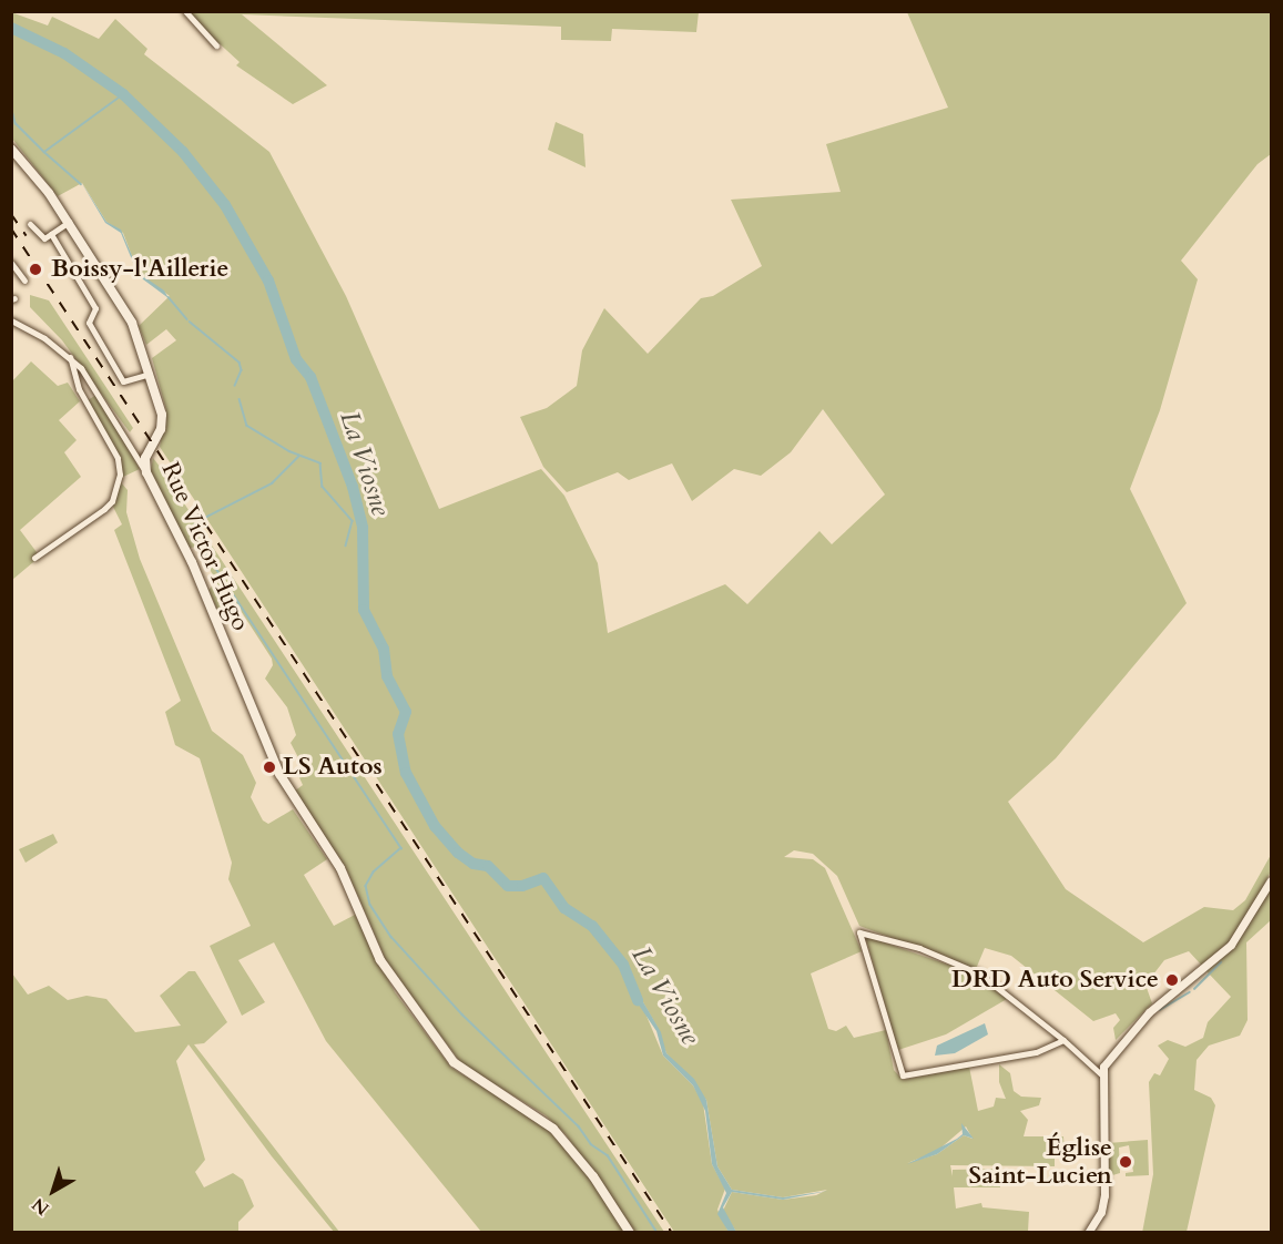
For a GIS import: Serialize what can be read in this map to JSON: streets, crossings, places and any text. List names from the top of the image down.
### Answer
{
  "streets": {
    "main road": ["Rue Victor Hugo"]
  },
  "water": ["La Viosne"],
  "places": [
    "Boissy-l'Aillerie",
    "LS Autos",
    "DRD Auto Service",
    "Église Saint-Lucien"
  ],
  "north": "bottom left"
}
